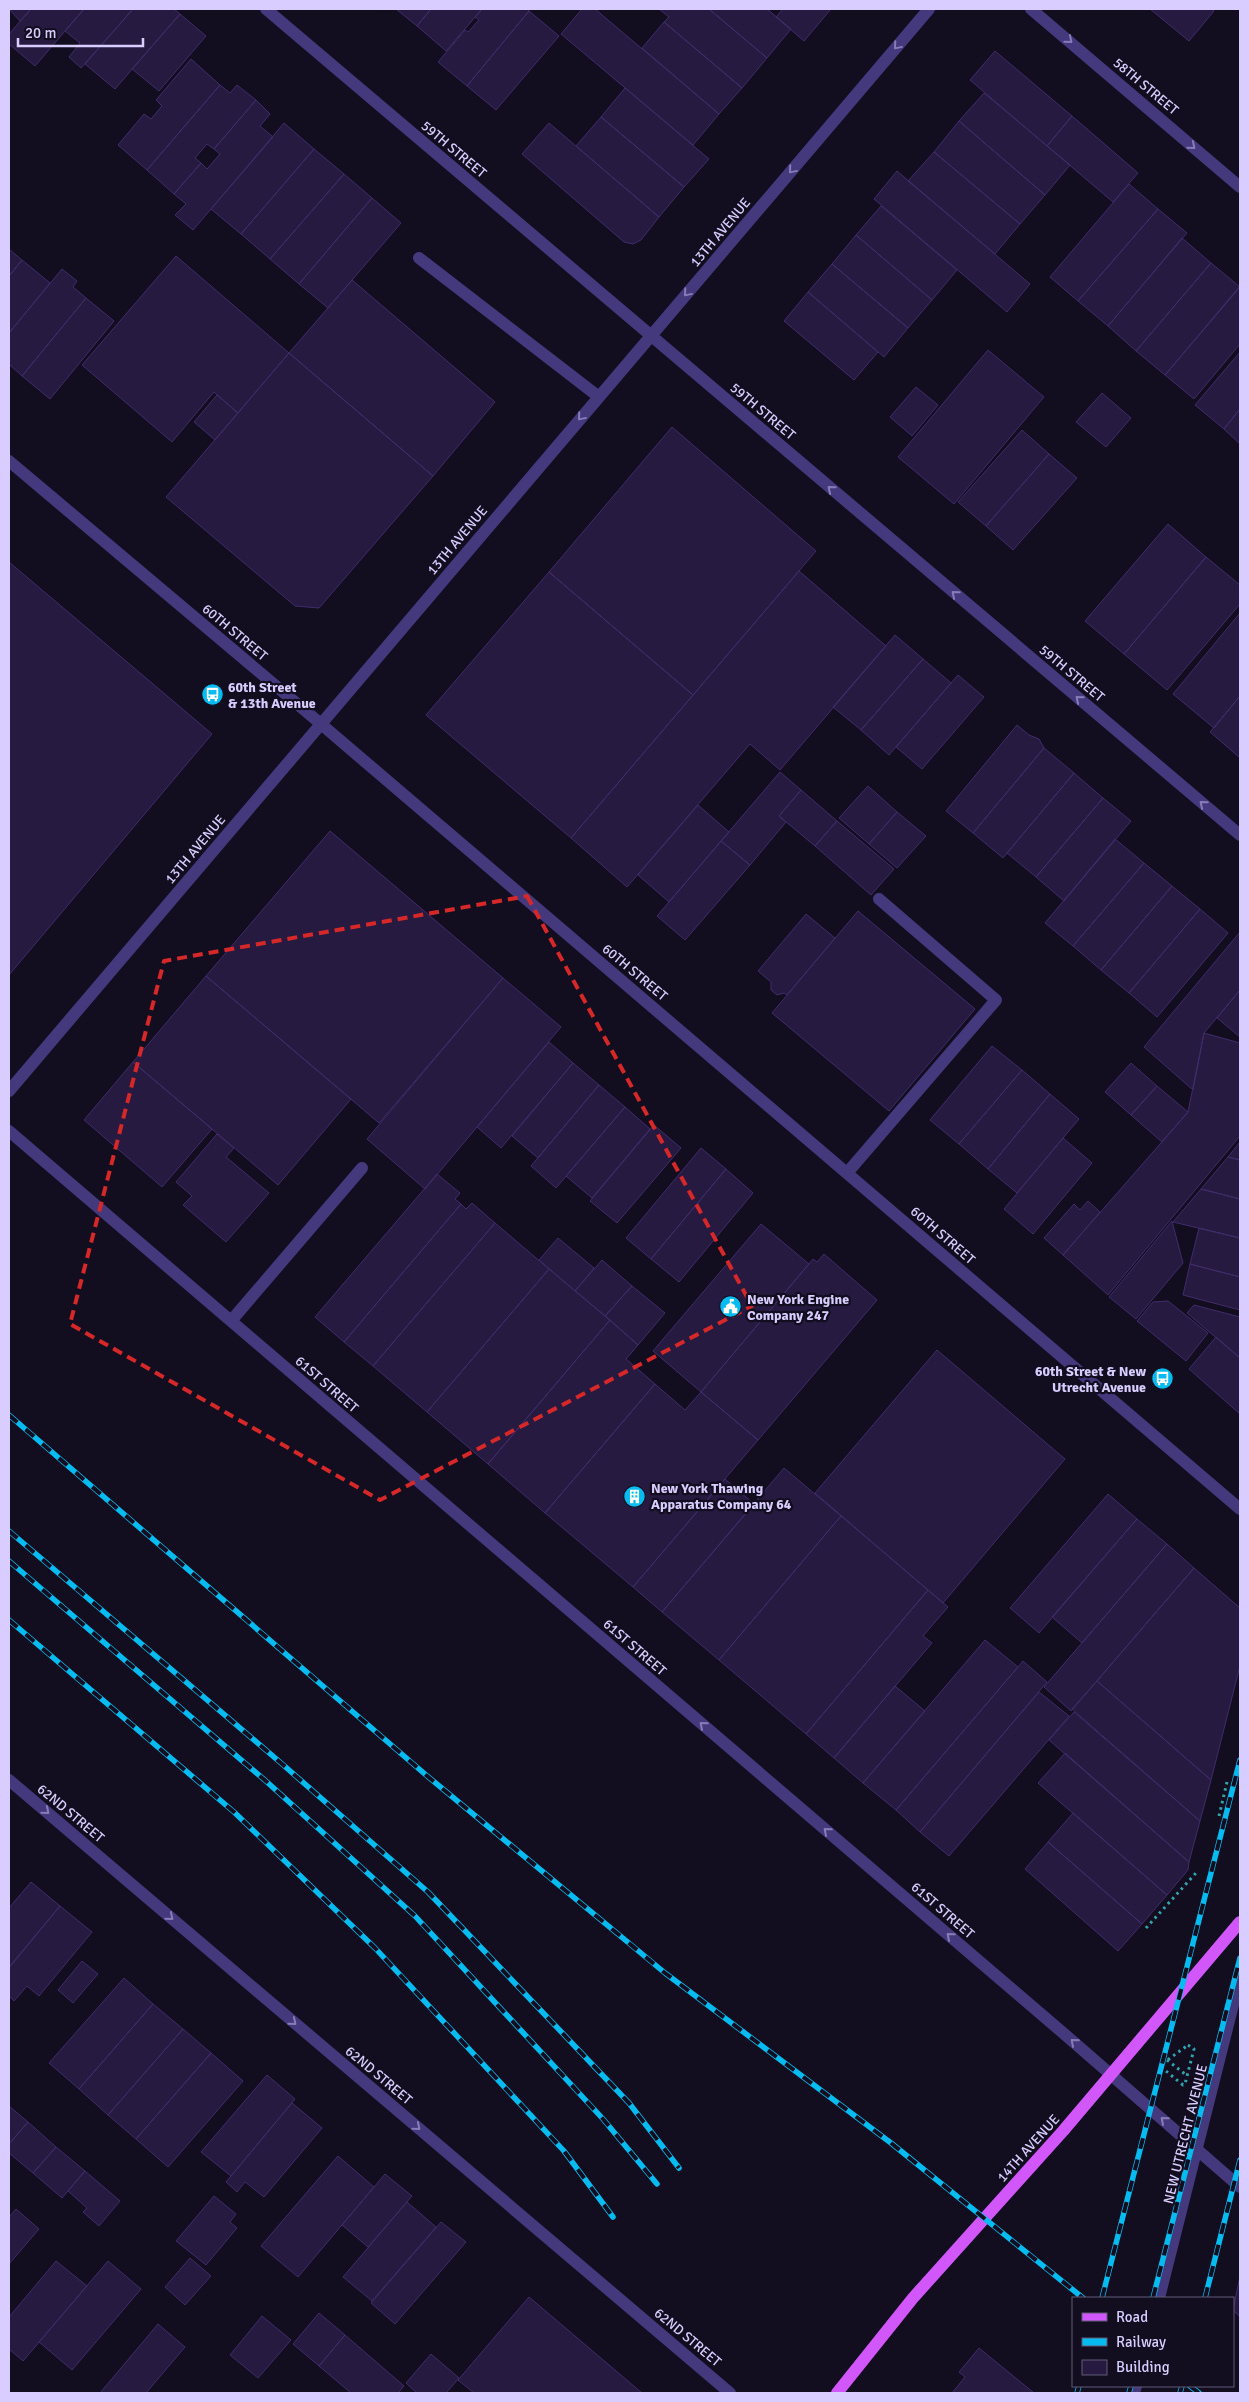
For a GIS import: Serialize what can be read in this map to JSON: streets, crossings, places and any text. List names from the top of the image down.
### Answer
{
  "streets": {
    "main road": ["14TH AVENUE"],
    "street": [
      "58TH STREET",
      "59TH STREET",
      "13TH AVENUE",
      "60TH STREET",
      "61ST STREET",
      "62ND STREET",
      "NEW UTRECHT AVENUE"
    ]
  },
  "crossings": [
    ["59TH STREET", "13TH AVENUE"],
    ["13TH AVENUE", "60TH STREET"],
    ["61ST STREET", "NEW UTRECHT AVENUE"],
    ["61ST STREET", "14TH AVENUE"]
  ],
  "one_way": [
    "58TH STREET",
    "59TH STREET",
    "13TH AVENUE",
    "61ST STREET",
    "62ND STREET"
  ],
  "places": {
    "bus stop": ["60th Street & 13th Avenue", "60th Street & New Utrecht Avenue"],
    "public building": ["New York Engine Company 247"],
    "building": ["New York Thawing Apparatus Company 64"]
  },
  "legend": ["Road", "Railway", "Building"],
  "scale_bar": "20 m"
}
